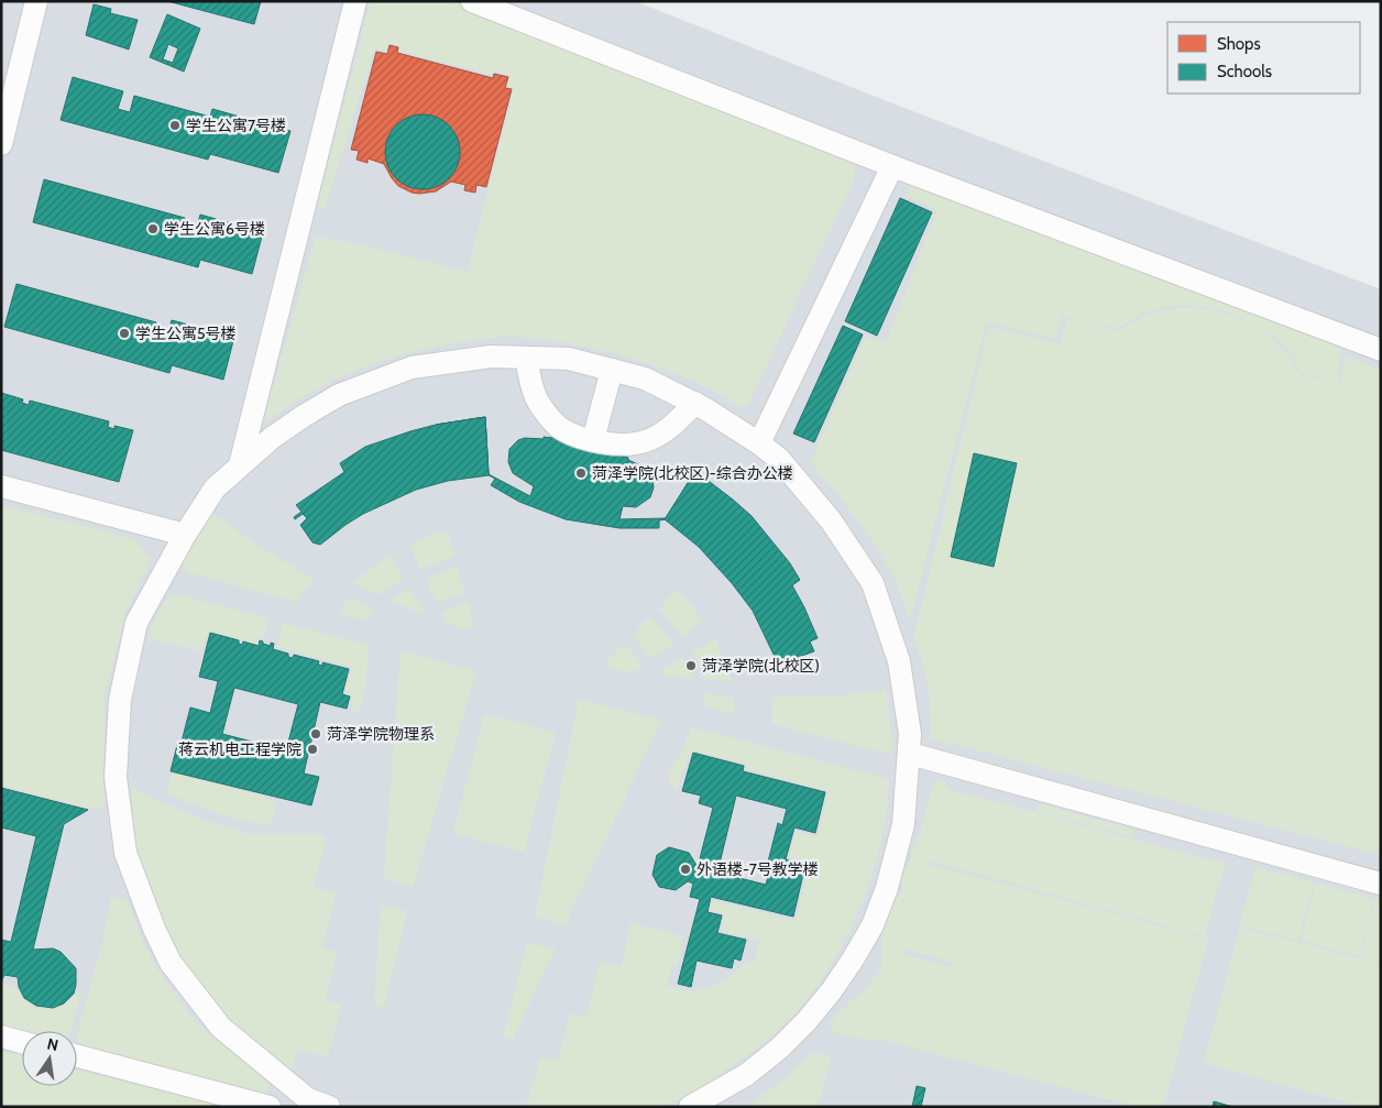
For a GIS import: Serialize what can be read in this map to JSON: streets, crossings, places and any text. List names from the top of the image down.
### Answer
{
  "places": [
    "学生公寓7号楼",
    "学生公寓6号楼",
    "学生公寓5号楼",
    "菏泽学院(北校区)-综合办公楼",
    "菏泽学院(北校区)",
    "菏泽学院物理系",
    "蒋云机电工程学院",
    "外语楼-7号教学楼"
  ],
  "legend": ["Shops", "Schools"],
  "north": "top"
}
